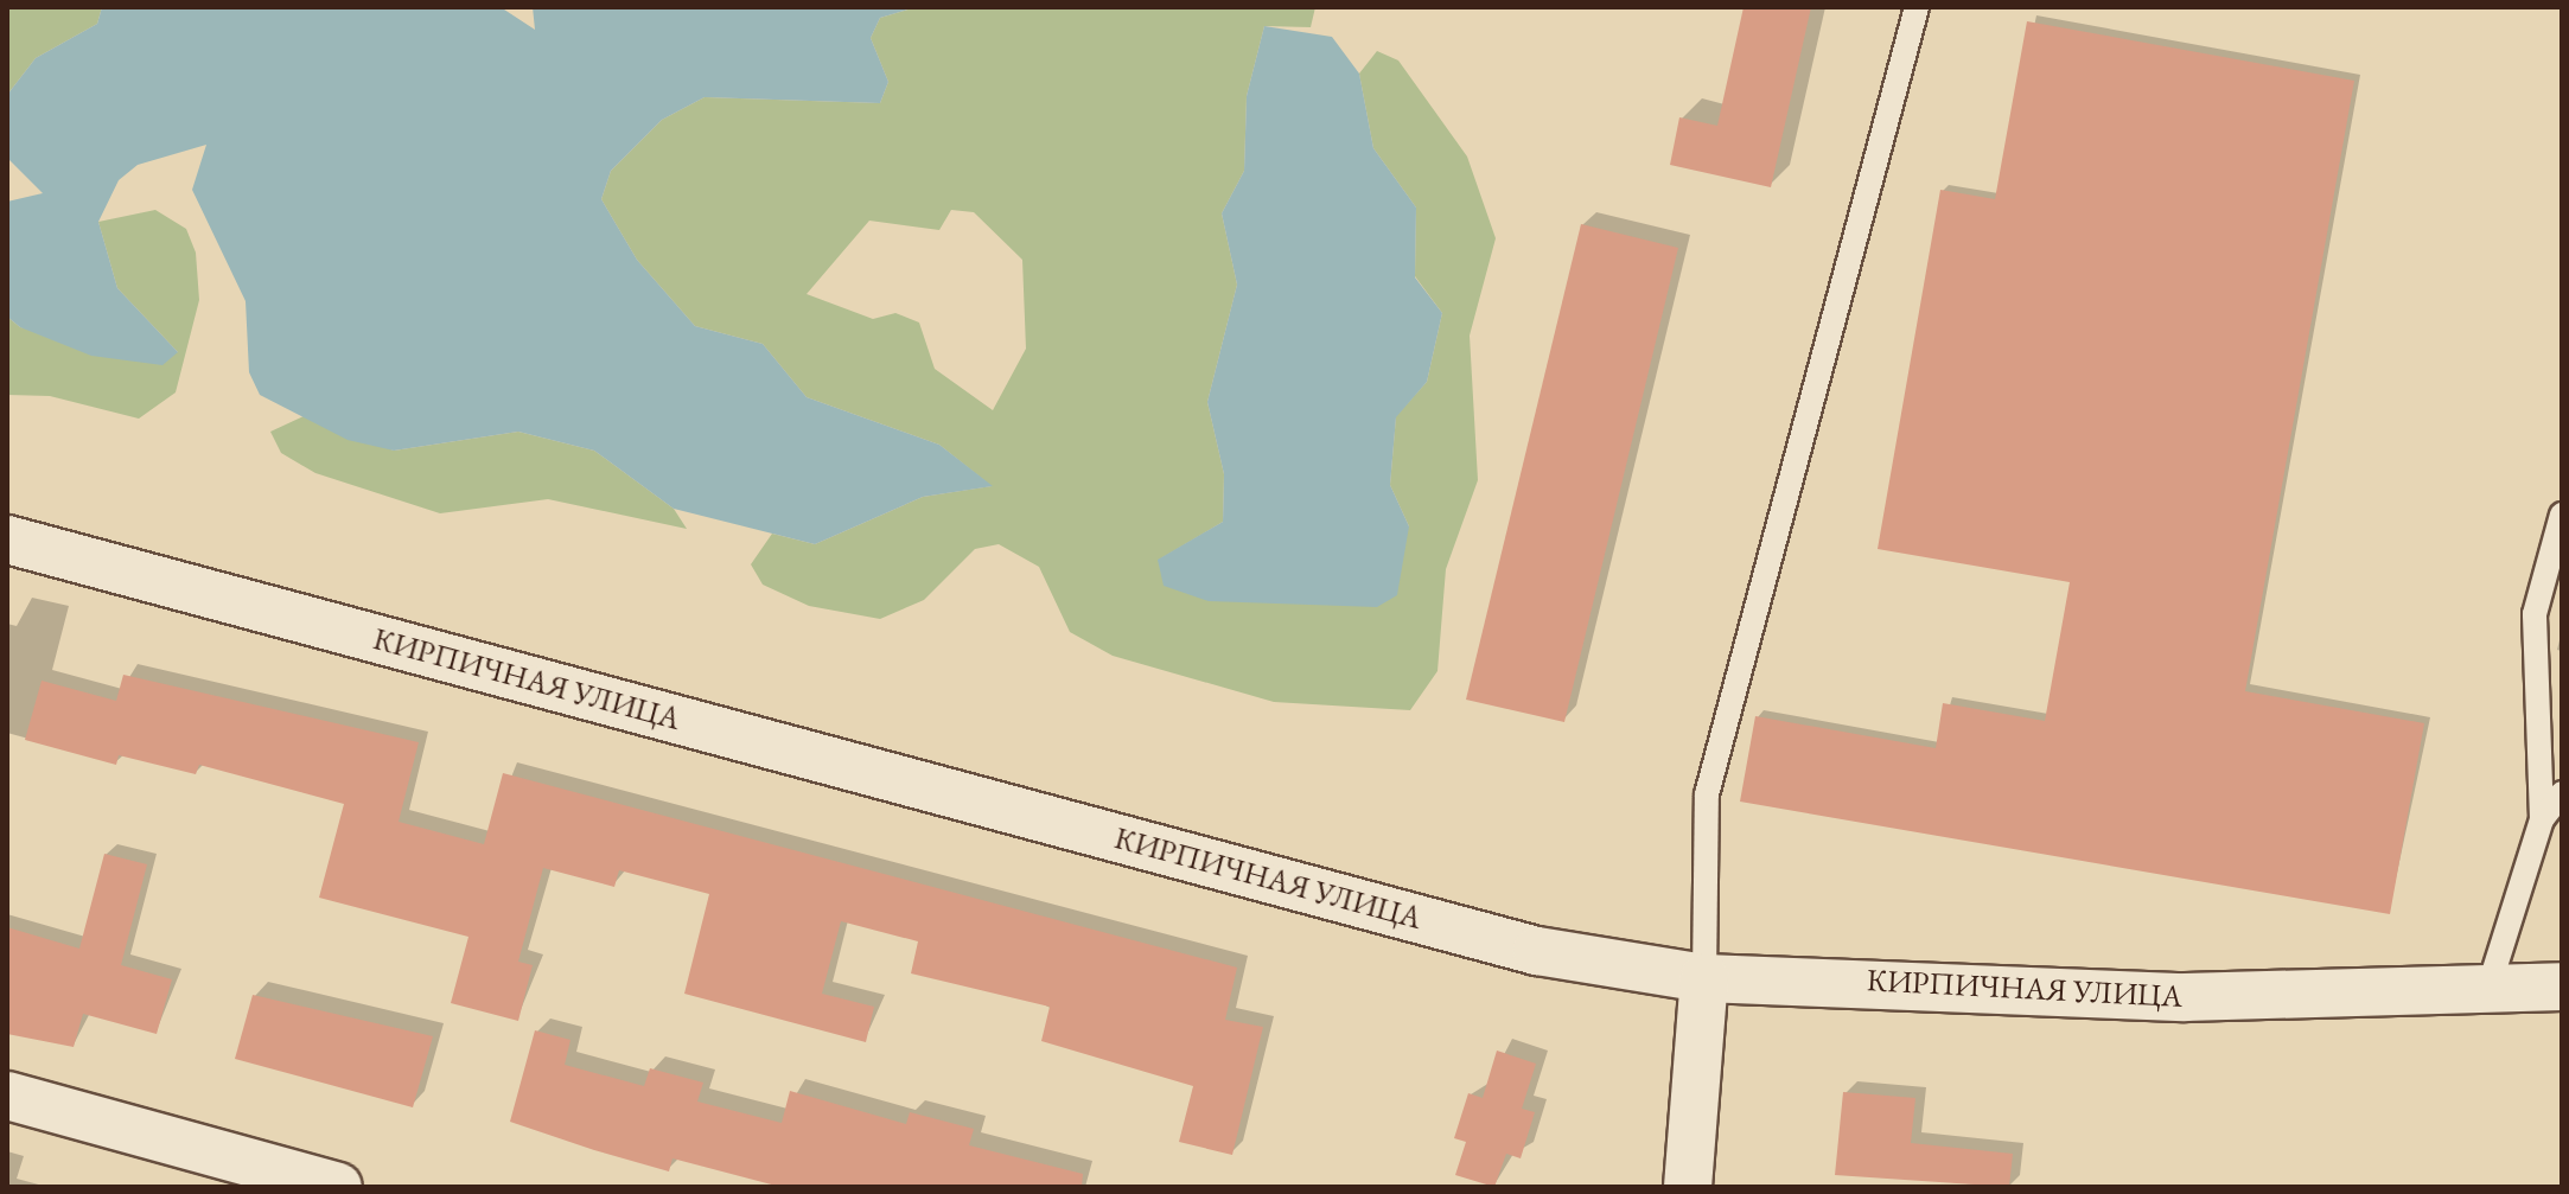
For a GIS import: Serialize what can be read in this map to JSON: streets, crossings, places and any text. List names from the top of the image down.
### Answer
{
  "streets": {
    "street": ["КИРПИЧНАЯ УЛИЦА"]
  }
}
